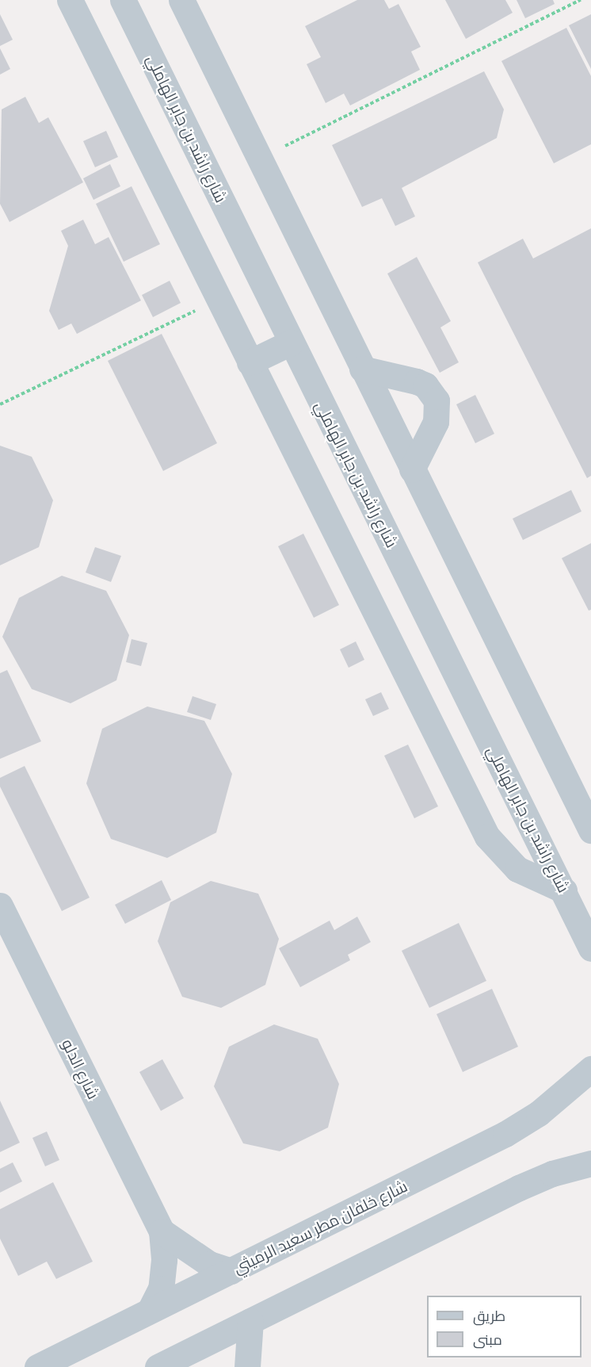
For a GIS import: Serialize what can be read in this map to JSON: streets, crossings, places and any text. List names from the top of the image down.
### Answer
{
  "streets": {
    "street": ["شارع راشد بن جابر الهاملي", "شارع الدلو", "شارع خلفان مطر سعيد الرميثي"]
  },
  "crossings": [
    ["شارع الدلو", "شارع خلفان مطر سعيد الرميثي"]
  ],
  "legend": ["طريق", "مبنى"]
}
